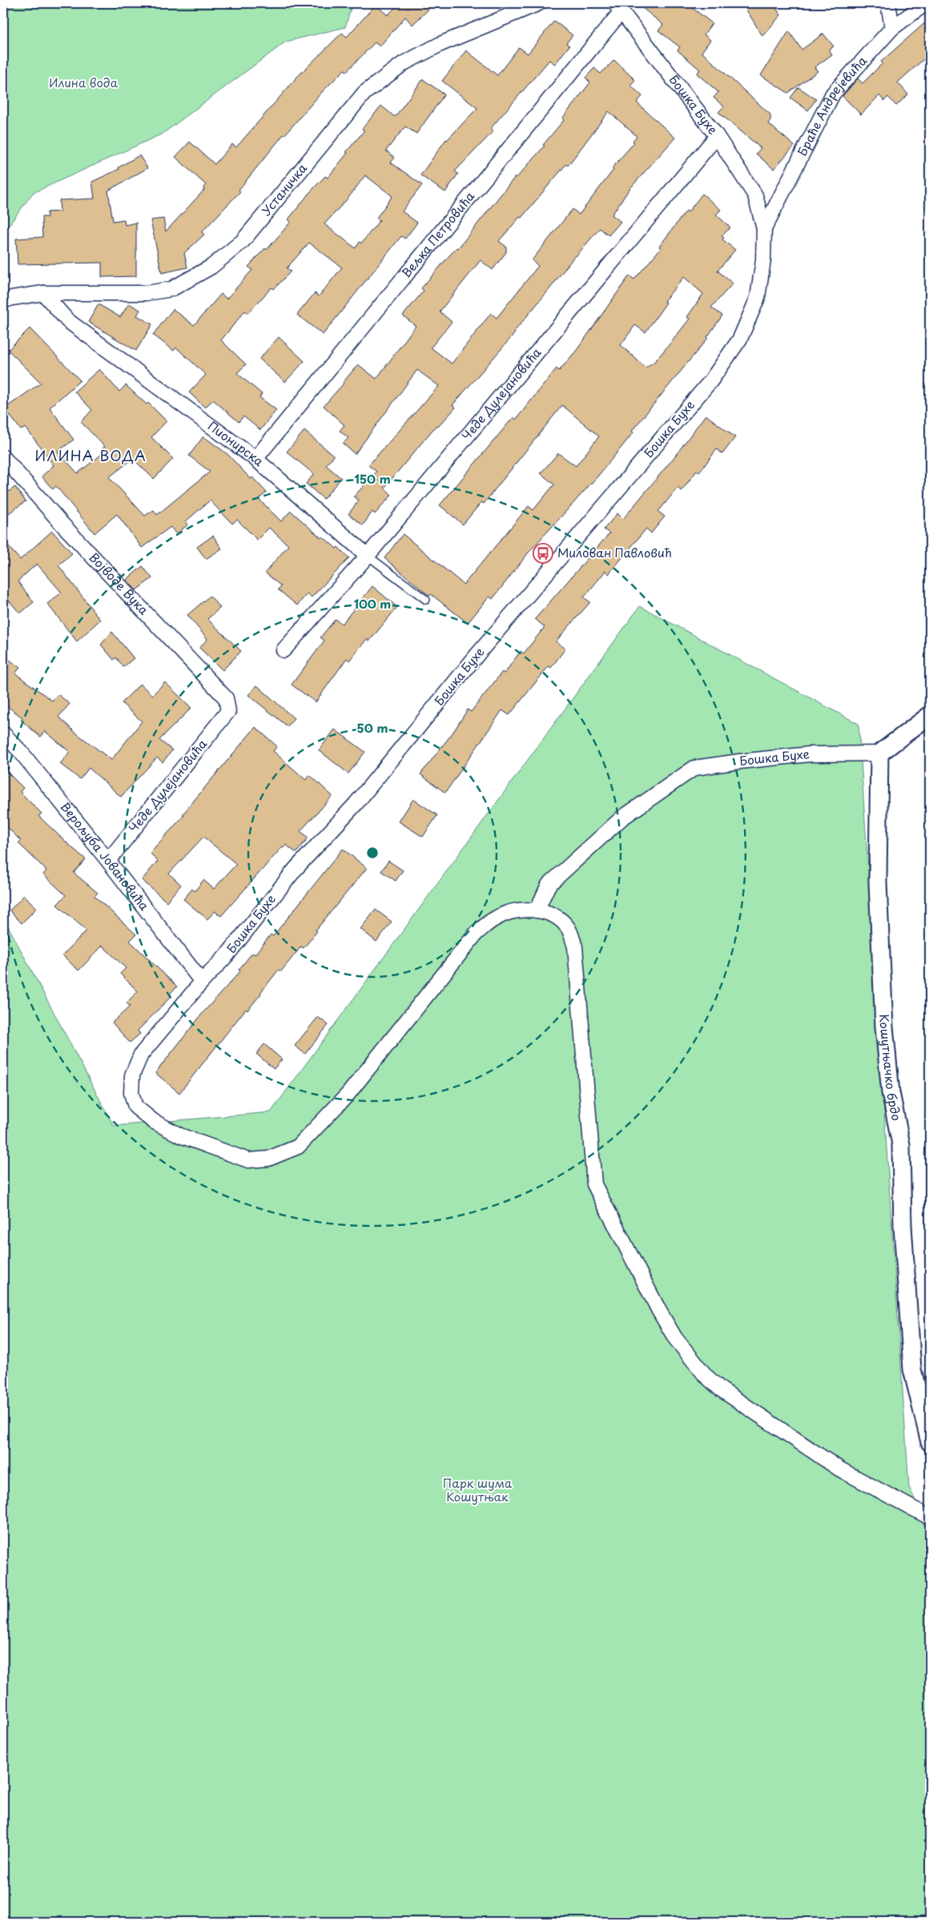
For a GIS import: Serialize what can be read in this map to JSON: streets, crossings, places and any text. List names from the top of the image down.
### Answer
{
  "streets": {
    "street": [
      "Бошка Бухе",
      "Браће Андрејевића",
      "Устаничка",
      "Вељка Петровића",
      "Чеде Дулејановића",
      "Пионирска",
      "Војводе Вука",
      "Верољуба Јовановића",
      "Кошутњачко брдо"
    ]
  },
  "crossings": [
    ["Бошка Бухе", "Браће Андрејевића"],
    ["Бошка Бухе", "Вељка Петровића"],
    ["Бошка Бухе", "Чеде Дулејановића"],
    ["Бошка Бухе", "Верољуба Јовановића"],
    ["Бошка Бухе", "Кошутњачко брдо"],
    ["Устаничка", "Пионирска"],
    ["Вељка Петровића", "Пионирска"],
    ["Чеде Дулејановића", "Пионирска"],
    ["Чеде Дулејановића", "Војводе Вука"],
    ["Чеде Дулејановића", "Верољуба Јовановића"]
  ],
  "districts": ["ИЛИНА ВОДА"],
  "parks": ["Илина вода", "Парк шума Кошутњак"],
  "places": {
    "bus stop": ["Милован Павловић"]
  },
  "rings": ["150 m", "100 m", "50 m"]
}
